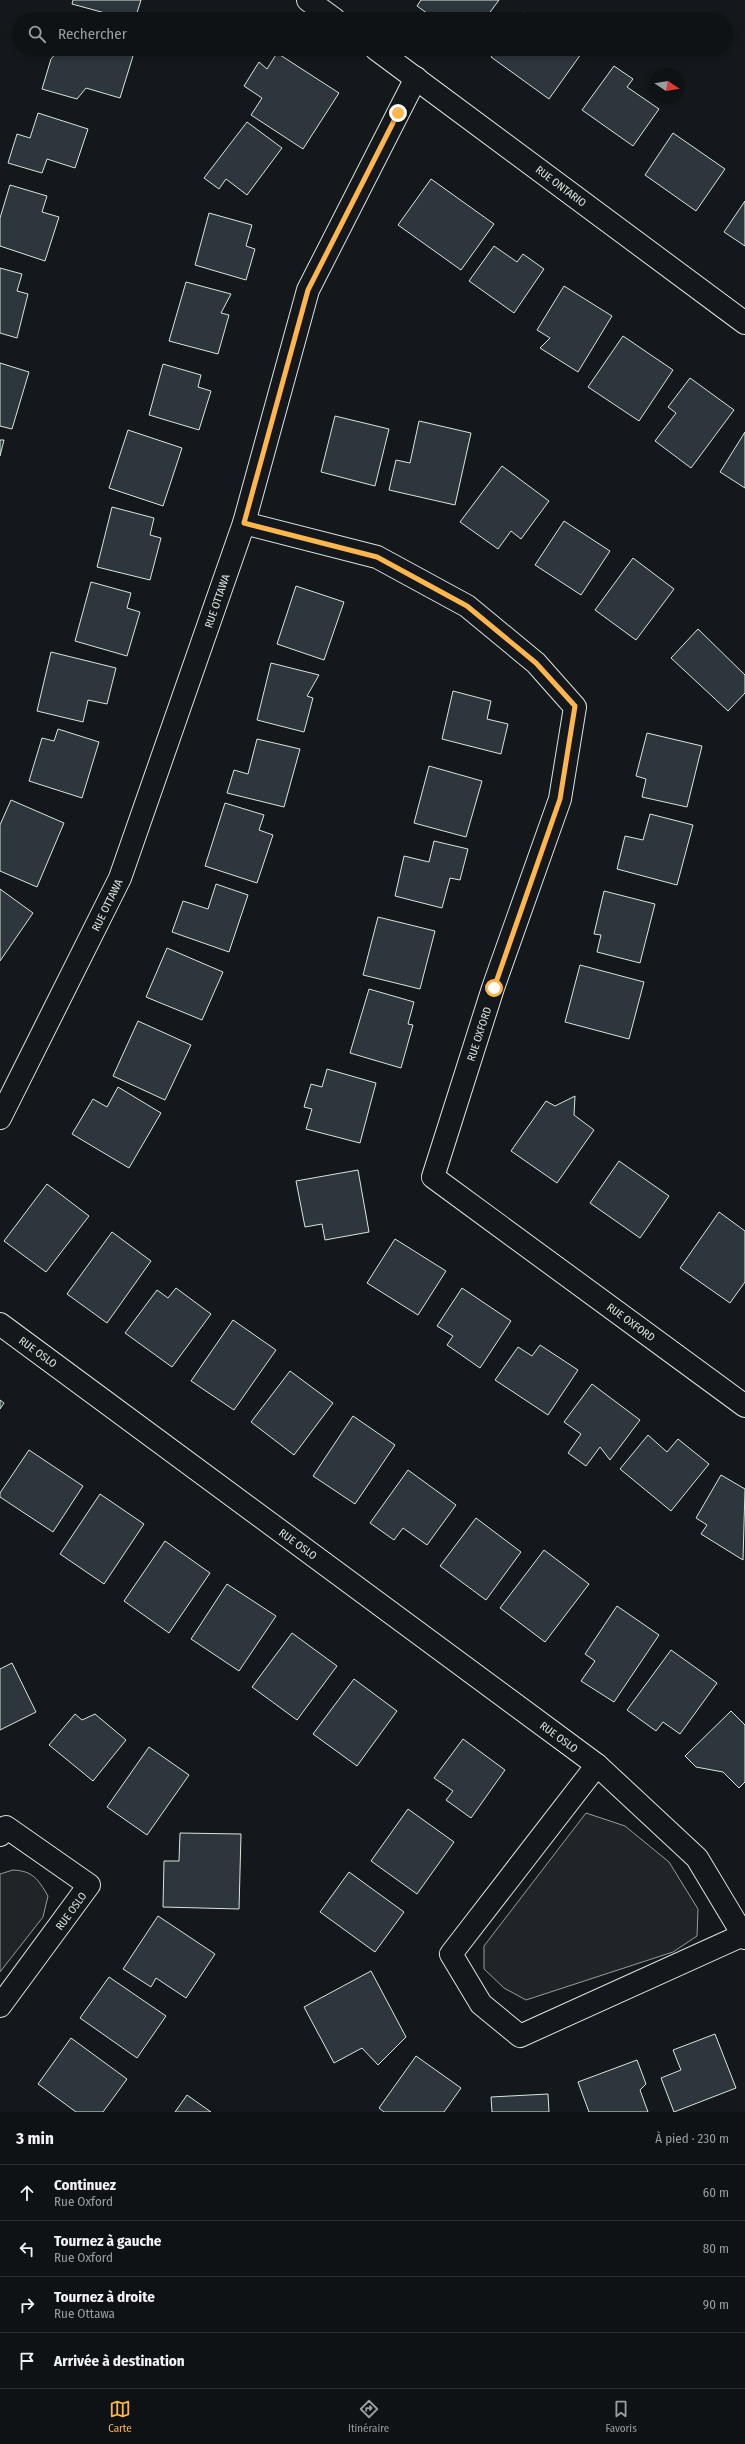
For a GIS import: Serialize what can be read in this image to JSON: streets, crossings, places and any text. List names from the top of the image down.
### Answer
{
  "streets": {
    "street": [
      "RUE ONTARIO",
      "RUE OTTAWA",
      "RUE OXFORD",
      "RUE OSLO"
    ]
  },
  "crossings": [
    ["RUE ONTARIO", "RUE OTTAWA"],
    ["RUE OTTAWA", "RUE OXFORD"]
  ],
  "north": "right",
  "page": {
    "search": "Rechercher",
    "heading": ["3 min", "À pied · 230 m"],
    "list": [
      ["Continuez", "Rue Oxford", "60 m"],
      ["Tournez à gauche", "Rue Oxford", "80 m"],
      ["Tournez à droite", "Rue Ottawa", "90 m"],
      "Arrivée à destination"
    ],
    "nav": ["Carte", "Itinéraire", "Favoris"]
  }
}
